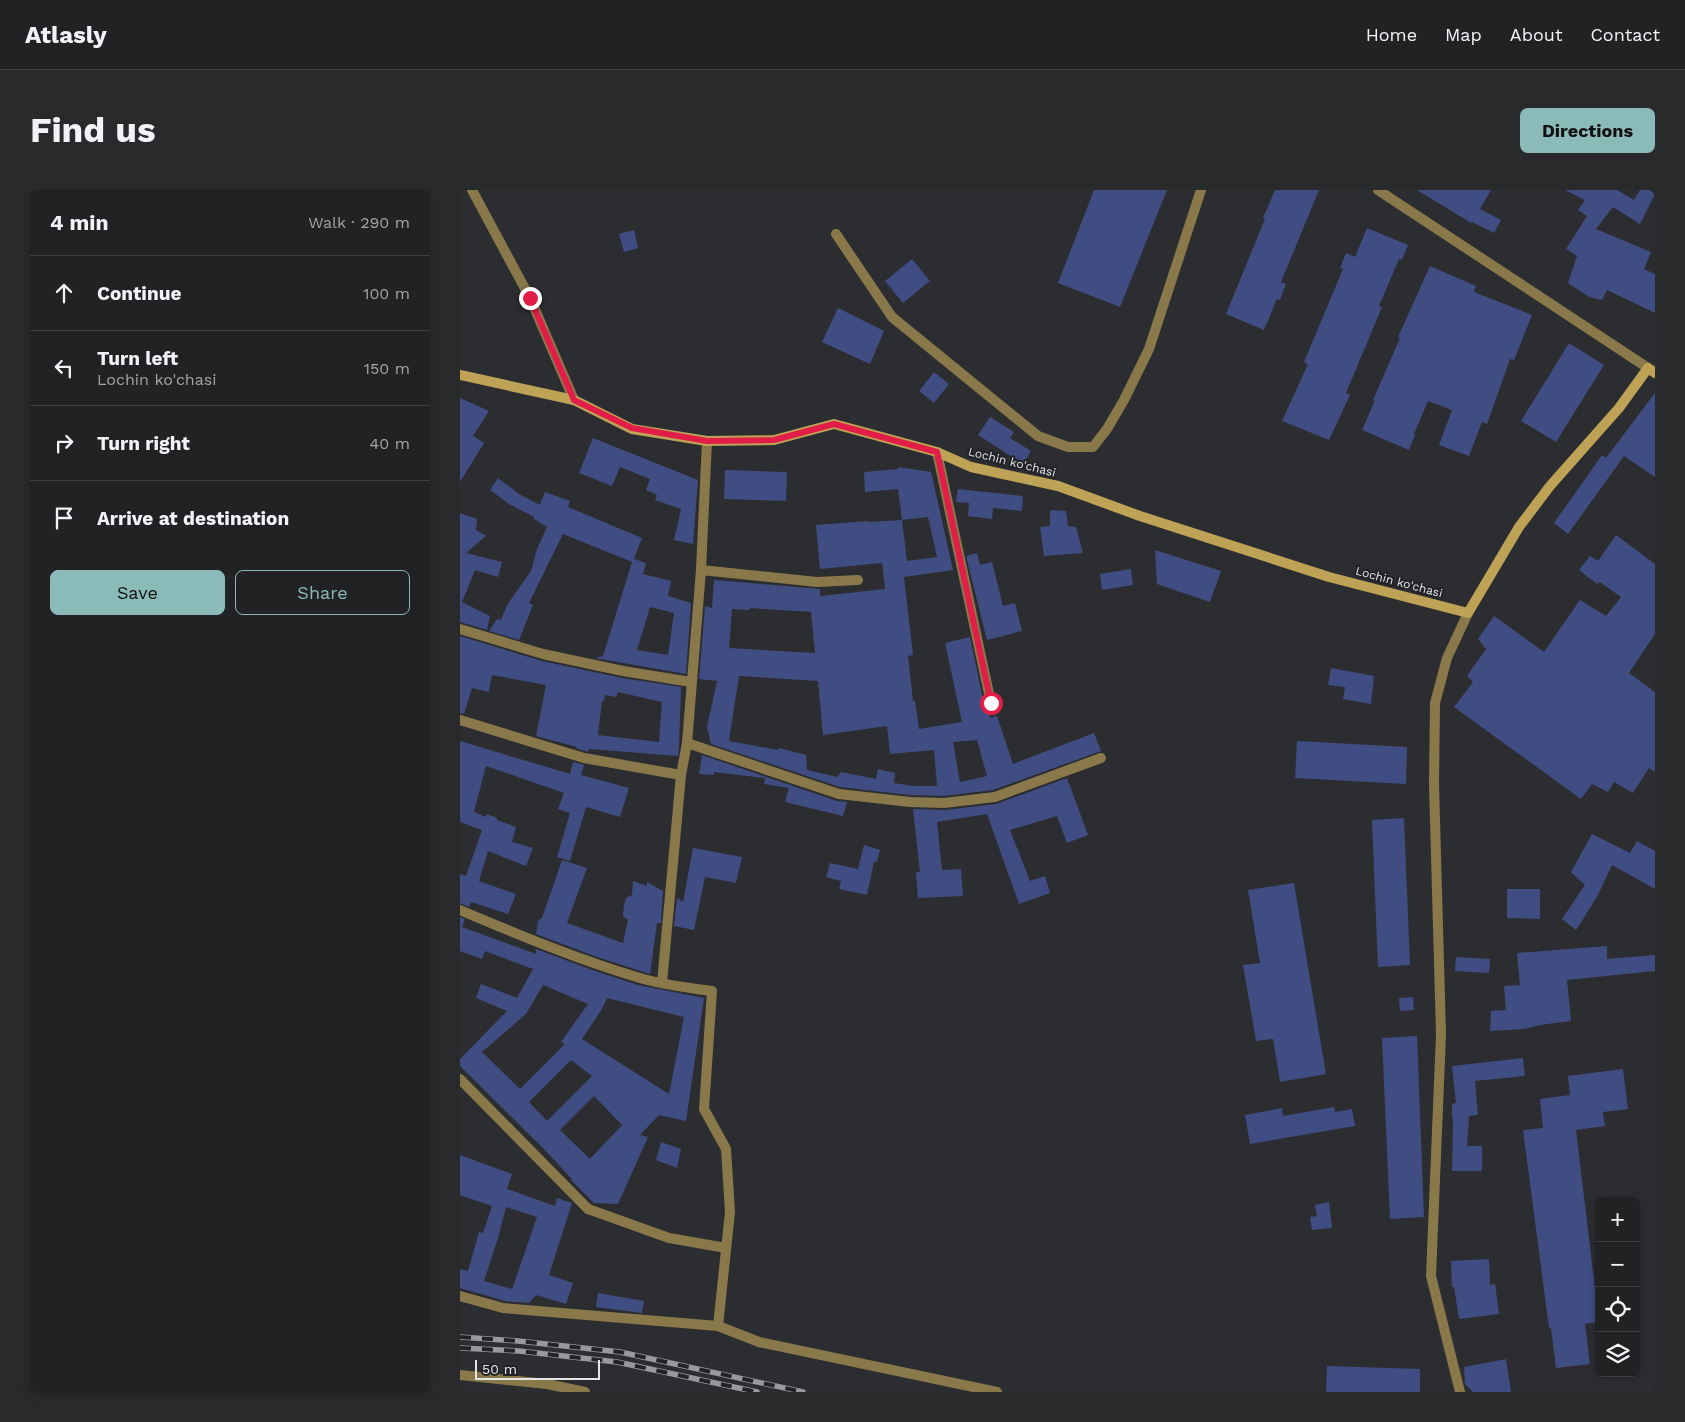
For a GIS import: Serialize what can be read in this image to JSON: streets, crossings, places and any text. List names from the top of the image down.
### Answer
{
  "streets": {
    "street": ["Lochin ko'chasi"]
  },
  "scale_bar": "50 m",
  "page": {
    "header": "Atlasly",
    "nav": [
      "Home",
      "Map",
      "About",
      "Contact"
    ],
    "buttons": [
      "Directions",
      ["Save", "Share"]
    ],
    "title": "Find us",
    "heading": ["4 min", "Walk · 290 m"],
    "list": [
      ["Continue", "100 m"],
      ["Turn left", "Lochin ko'chasi", "150 m"],
      ["Turn right", "40 m"],
      "Arrive at destination"
    ],
    "map_buttons": ["+", "−"],
    "scale": "50 m"
  }
}
